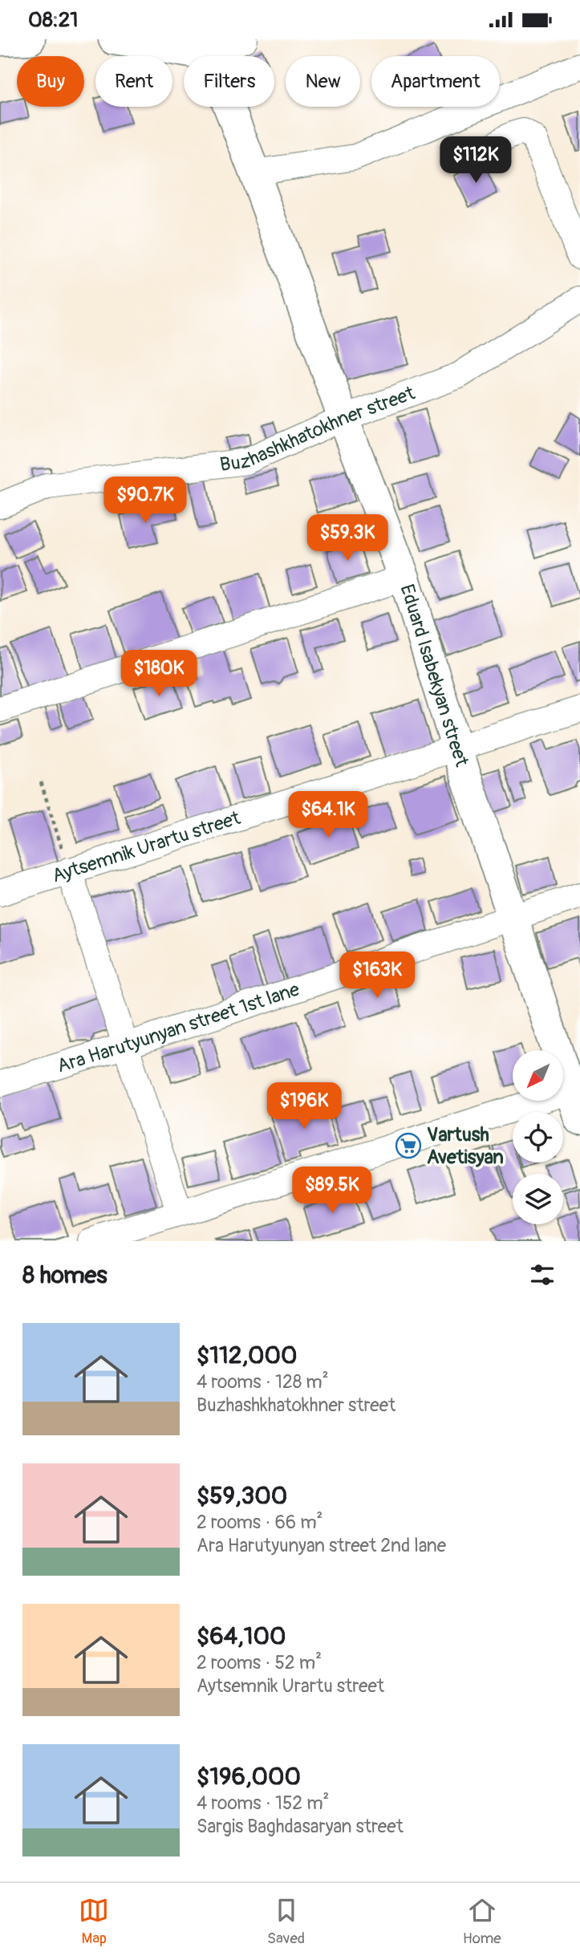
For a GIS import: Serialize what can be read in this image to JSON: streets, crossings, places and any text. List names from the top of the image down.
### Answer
{
  "streets": {
    "main road": ["Eduard Isabekyan street"],
    "street": ["Buzhashkhatokhner street", "Aytsemnik Urartu street", "Ara Harutyunyan street 1st lane"]
  },
  "crossings": [
    ["Buzhashkhatokhner street", "Eduard Isabekyan street"],
    ["Eduard Isabekyan street", "Aytsemnik Urartu street"],
    ["Eduard Isabekyan street", "Ara Harutyunyan street 1st lane"]
  ],
  "places": {
    "supermarket": ["Vartush Avetisyan"]
  },
  "north": "bottom left",
  "page": {
    "status": "08:21",
    "chip": [
      "Buy",
      "Rent",
      "Filters",
      "New",
      "Apartment"
    ],
    "price": [
      "$112K",
      "$90.7K",
      "$59.3K",
      "$180K",
      "$64.1K",
      "$163K",
      "$196K",
      "$89.5K"
    ],
    "heading": "8 homes",
    "list": [
      {
        "name": "$112,000",
        "note": "4 rooms · 128 m² · Buzhashkhatokhner street"
      },
      {
        "name": "$59,300",
        "note": "2 rooms · 66 m² · Ara Harutyunyan street 2nd lane"
      },
      {
        "name": "$64,100",
        "note": "2 rooms · 52 m² · Aytsemnik Urartu street"
      },
      {
        "name": "$196,000",
        "note": "4 rooms · 152 m² · Sargis Baghdasaryan street"
      }
    ],
    "tabs": ["Map", "Saved", "Home"]
  }
}
